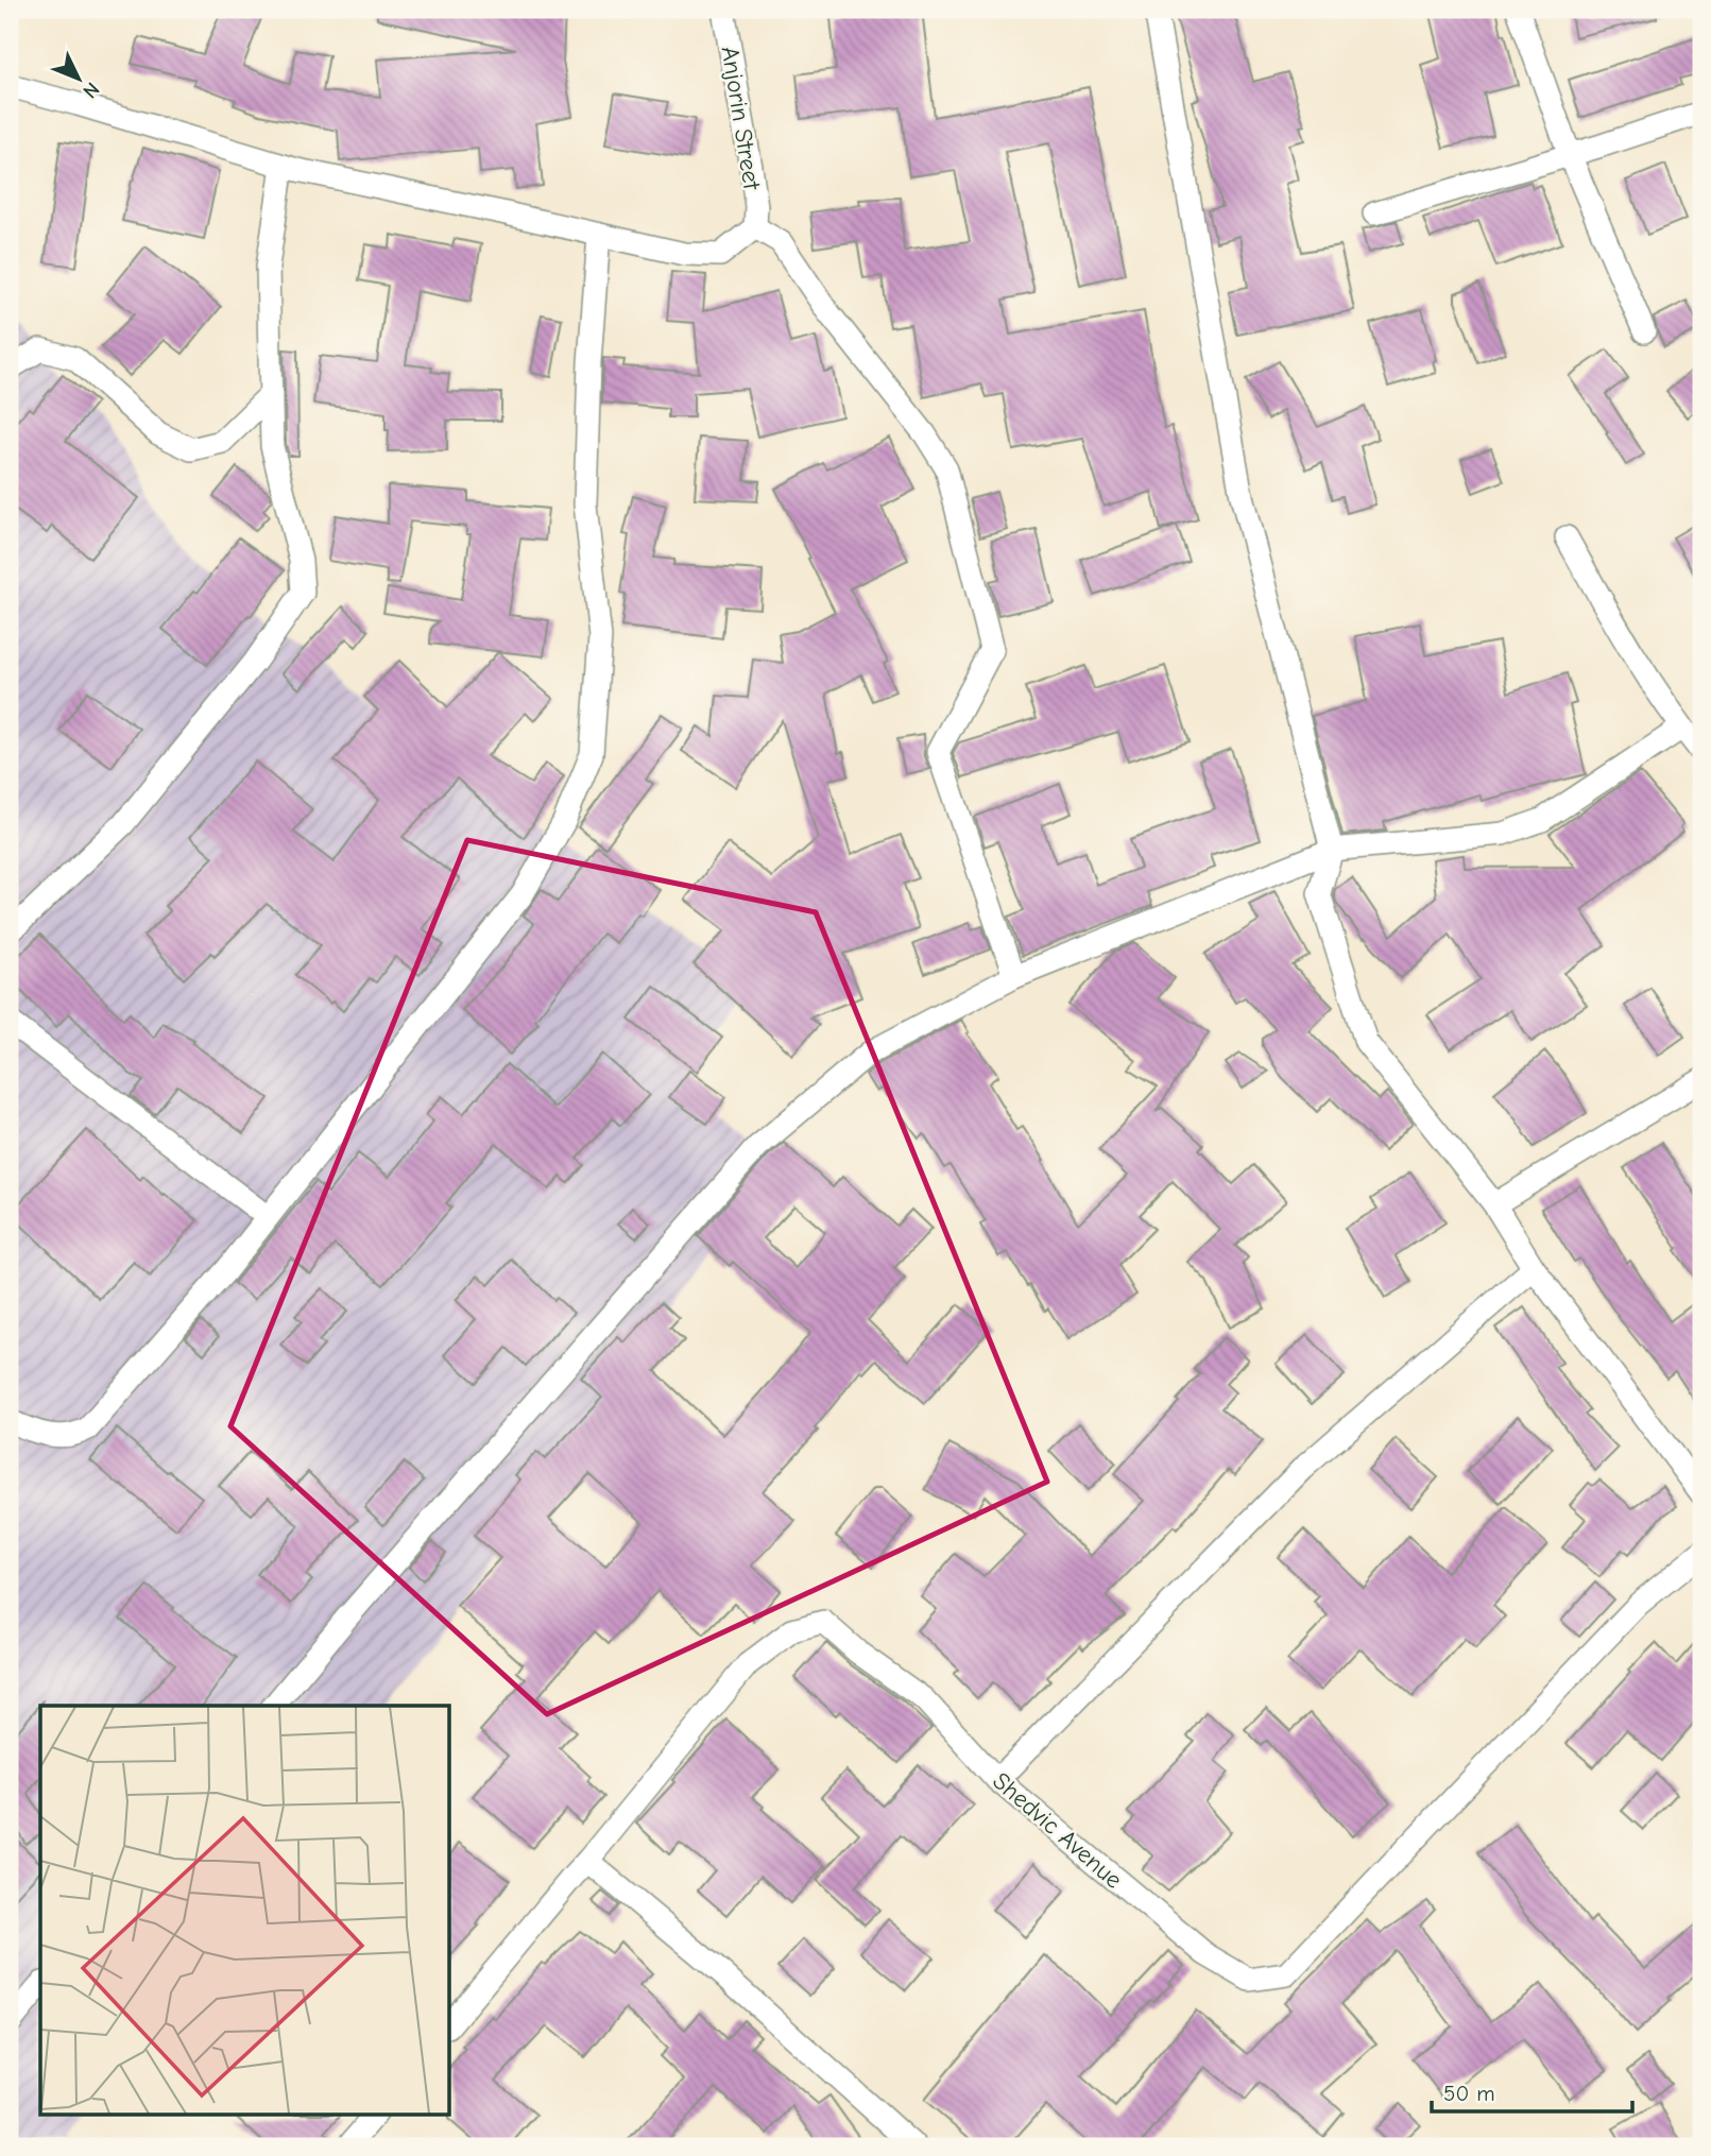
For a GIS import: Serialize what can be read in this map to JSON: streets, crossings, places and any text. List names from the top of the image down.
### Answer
{
  "streets": {
    "street": ["Anjorin Street", "Shedvic Avenue"]
  },
  "scale_bar": "50 m",
  "north": "bottom right"
}
